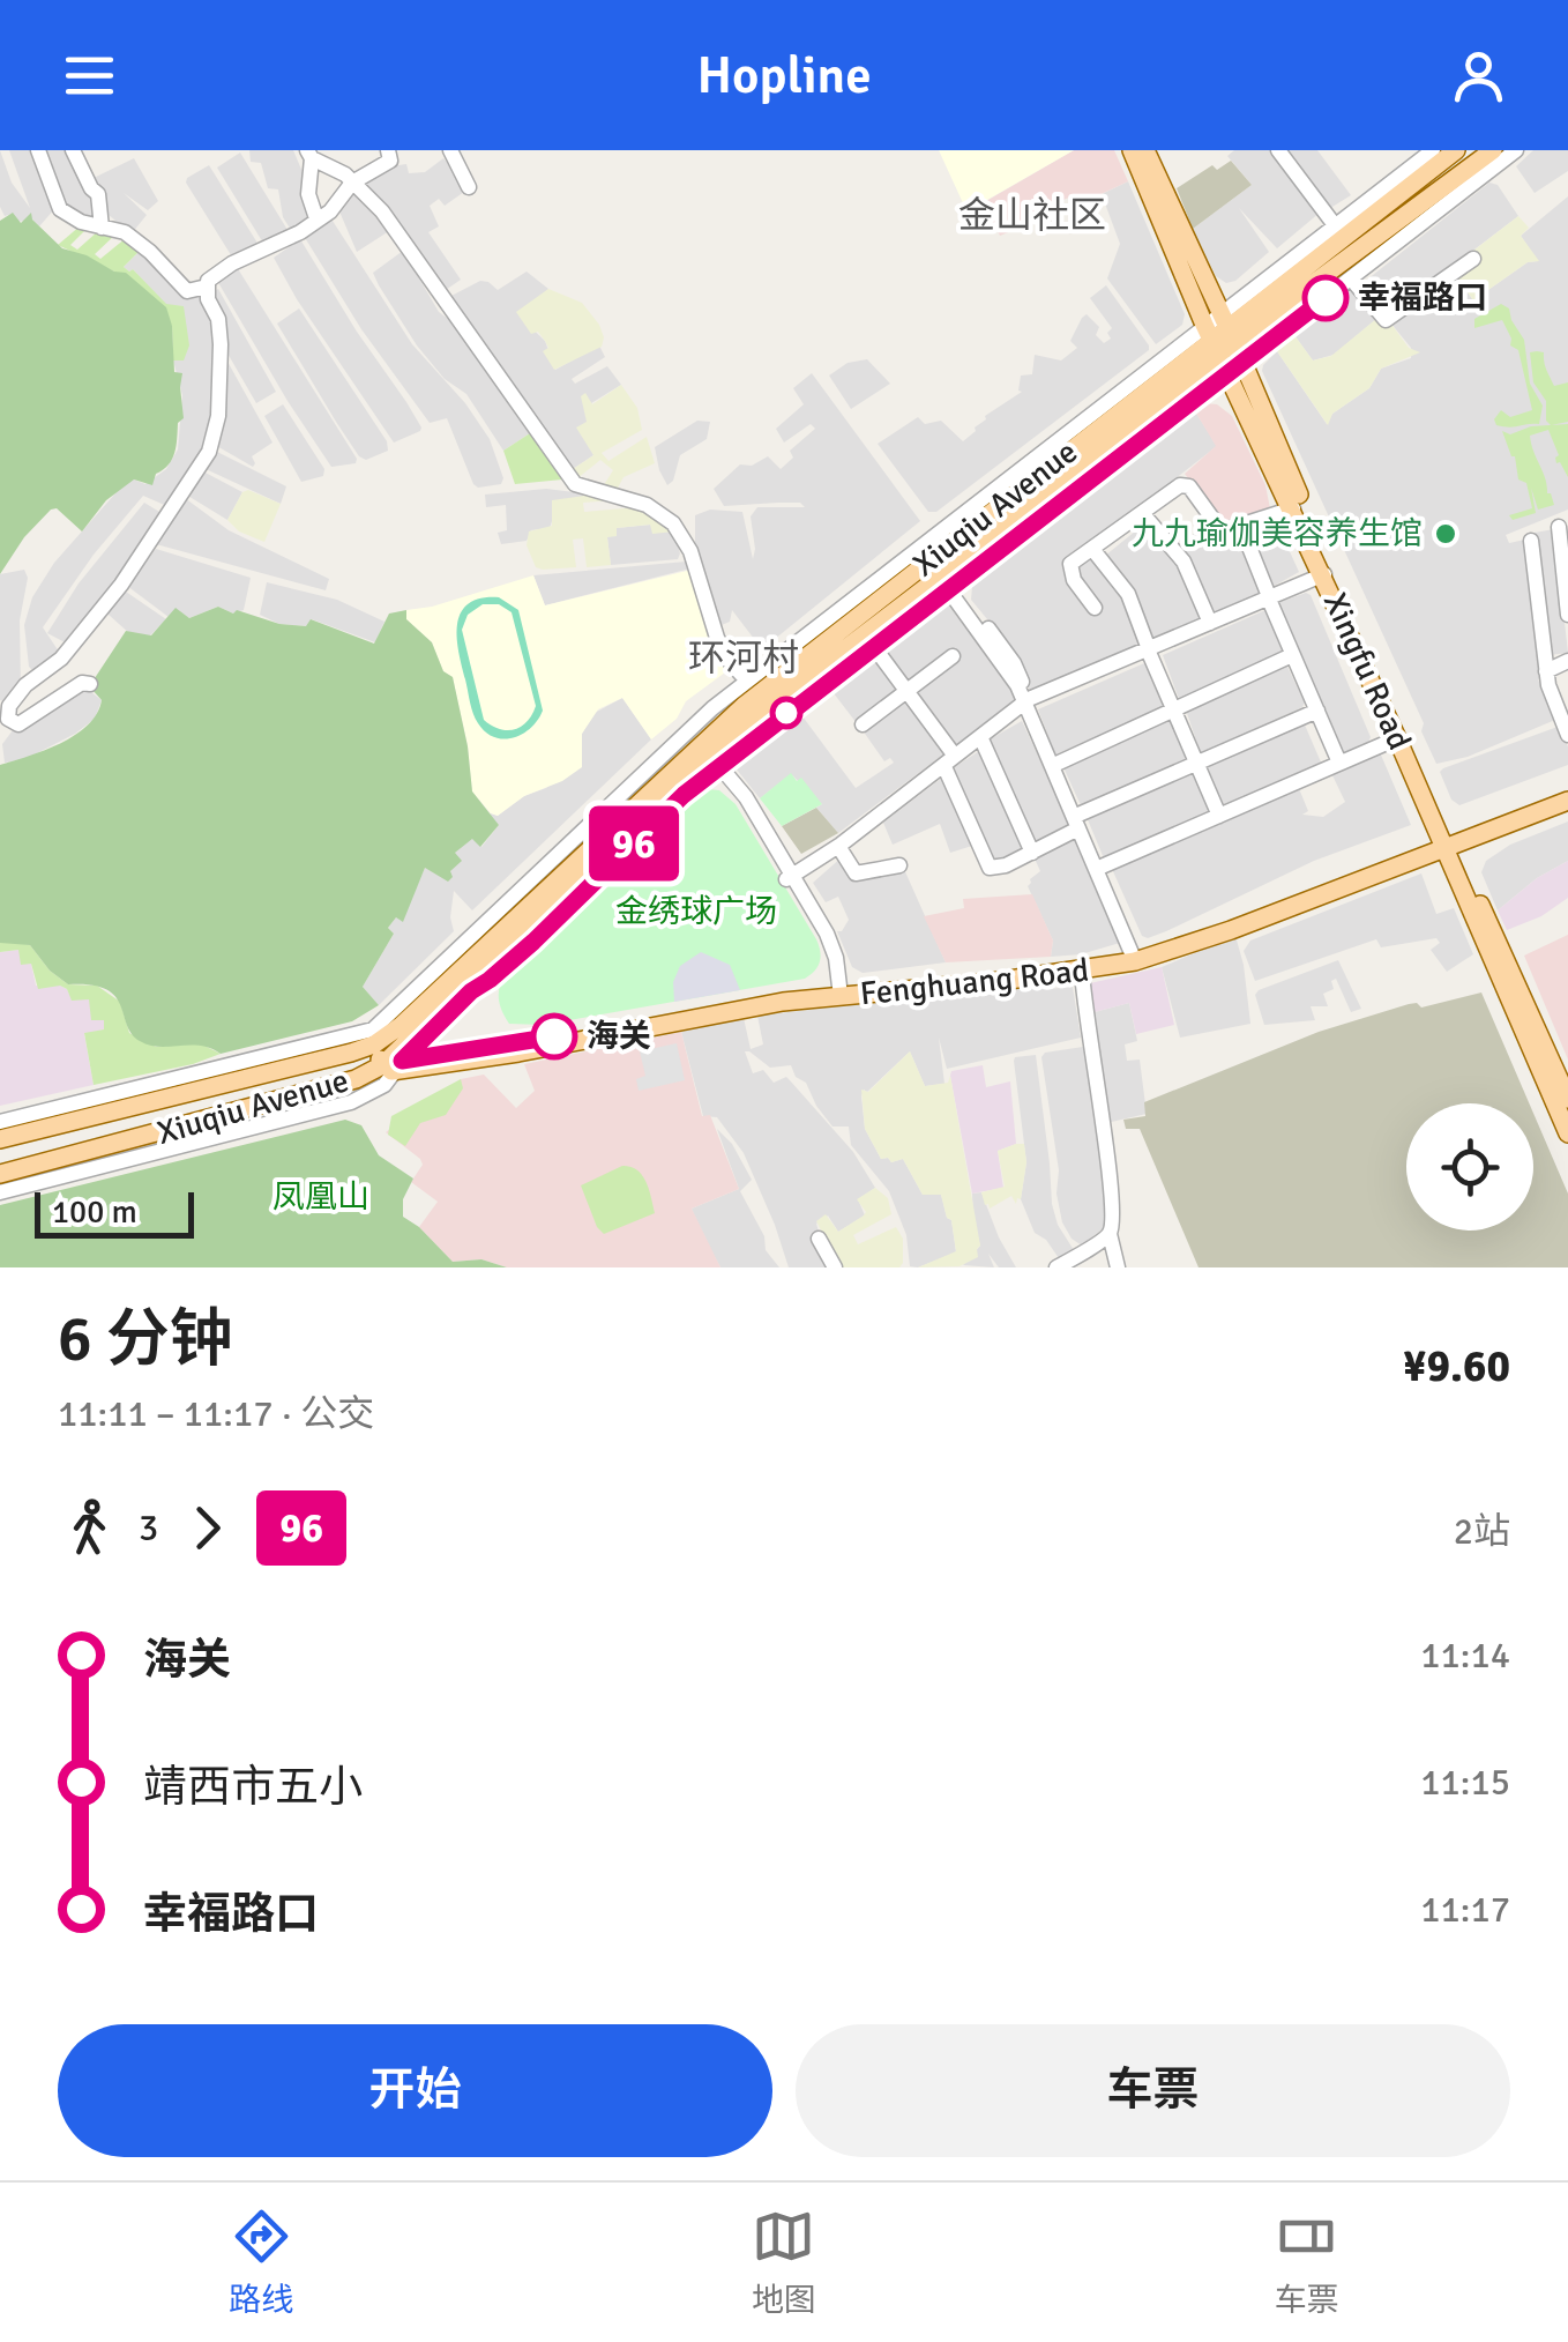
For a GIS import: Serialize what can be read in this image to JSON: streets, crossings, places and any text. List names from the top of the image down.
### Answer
{
  "streets": {
    "main road": ["Xiuqiu Avenue", "Xingfu Road", "Fenghuang Road"]
  },
  "crossings": [
    ["Xiuqiu Avenue", "Xingfu Road"],
    ["Xiuqiu Avenue", "Fenghuang Road"],
    ["Xingfu Road", "Fenghuang Road"]
  ],
  "districts": ["金山社区", "环河村"],
  "parks": ["金绣球广场", "凤凰山"],
  "places": ["幸福路口", "九九瑜伽美容养生馆", "海关"],
  "lines": ["bus line 96"],
  "scale_bar": "100 m",
  "page": {
    "header": "Hopline",
    "on_map": "96",
    "scale": "100 m",
    "heading": ["6 分钟", "11:11 – 11:17 · 公交", "¥9.60"],
    "legs": ["3", "96", "2站"],
    "list": [
      {
        "name": "海关",
        "value": "11:14"
      },
      {
        "name": "靖西市五小",
        "value": "11:15"
      },
      {
        "name": "幸福路口",
        "value": "11:17"
      }
    ],
    "buttons": ["开始", "车票"],
    "tabs": ["路线", "地图", "车票"]
  }
}
